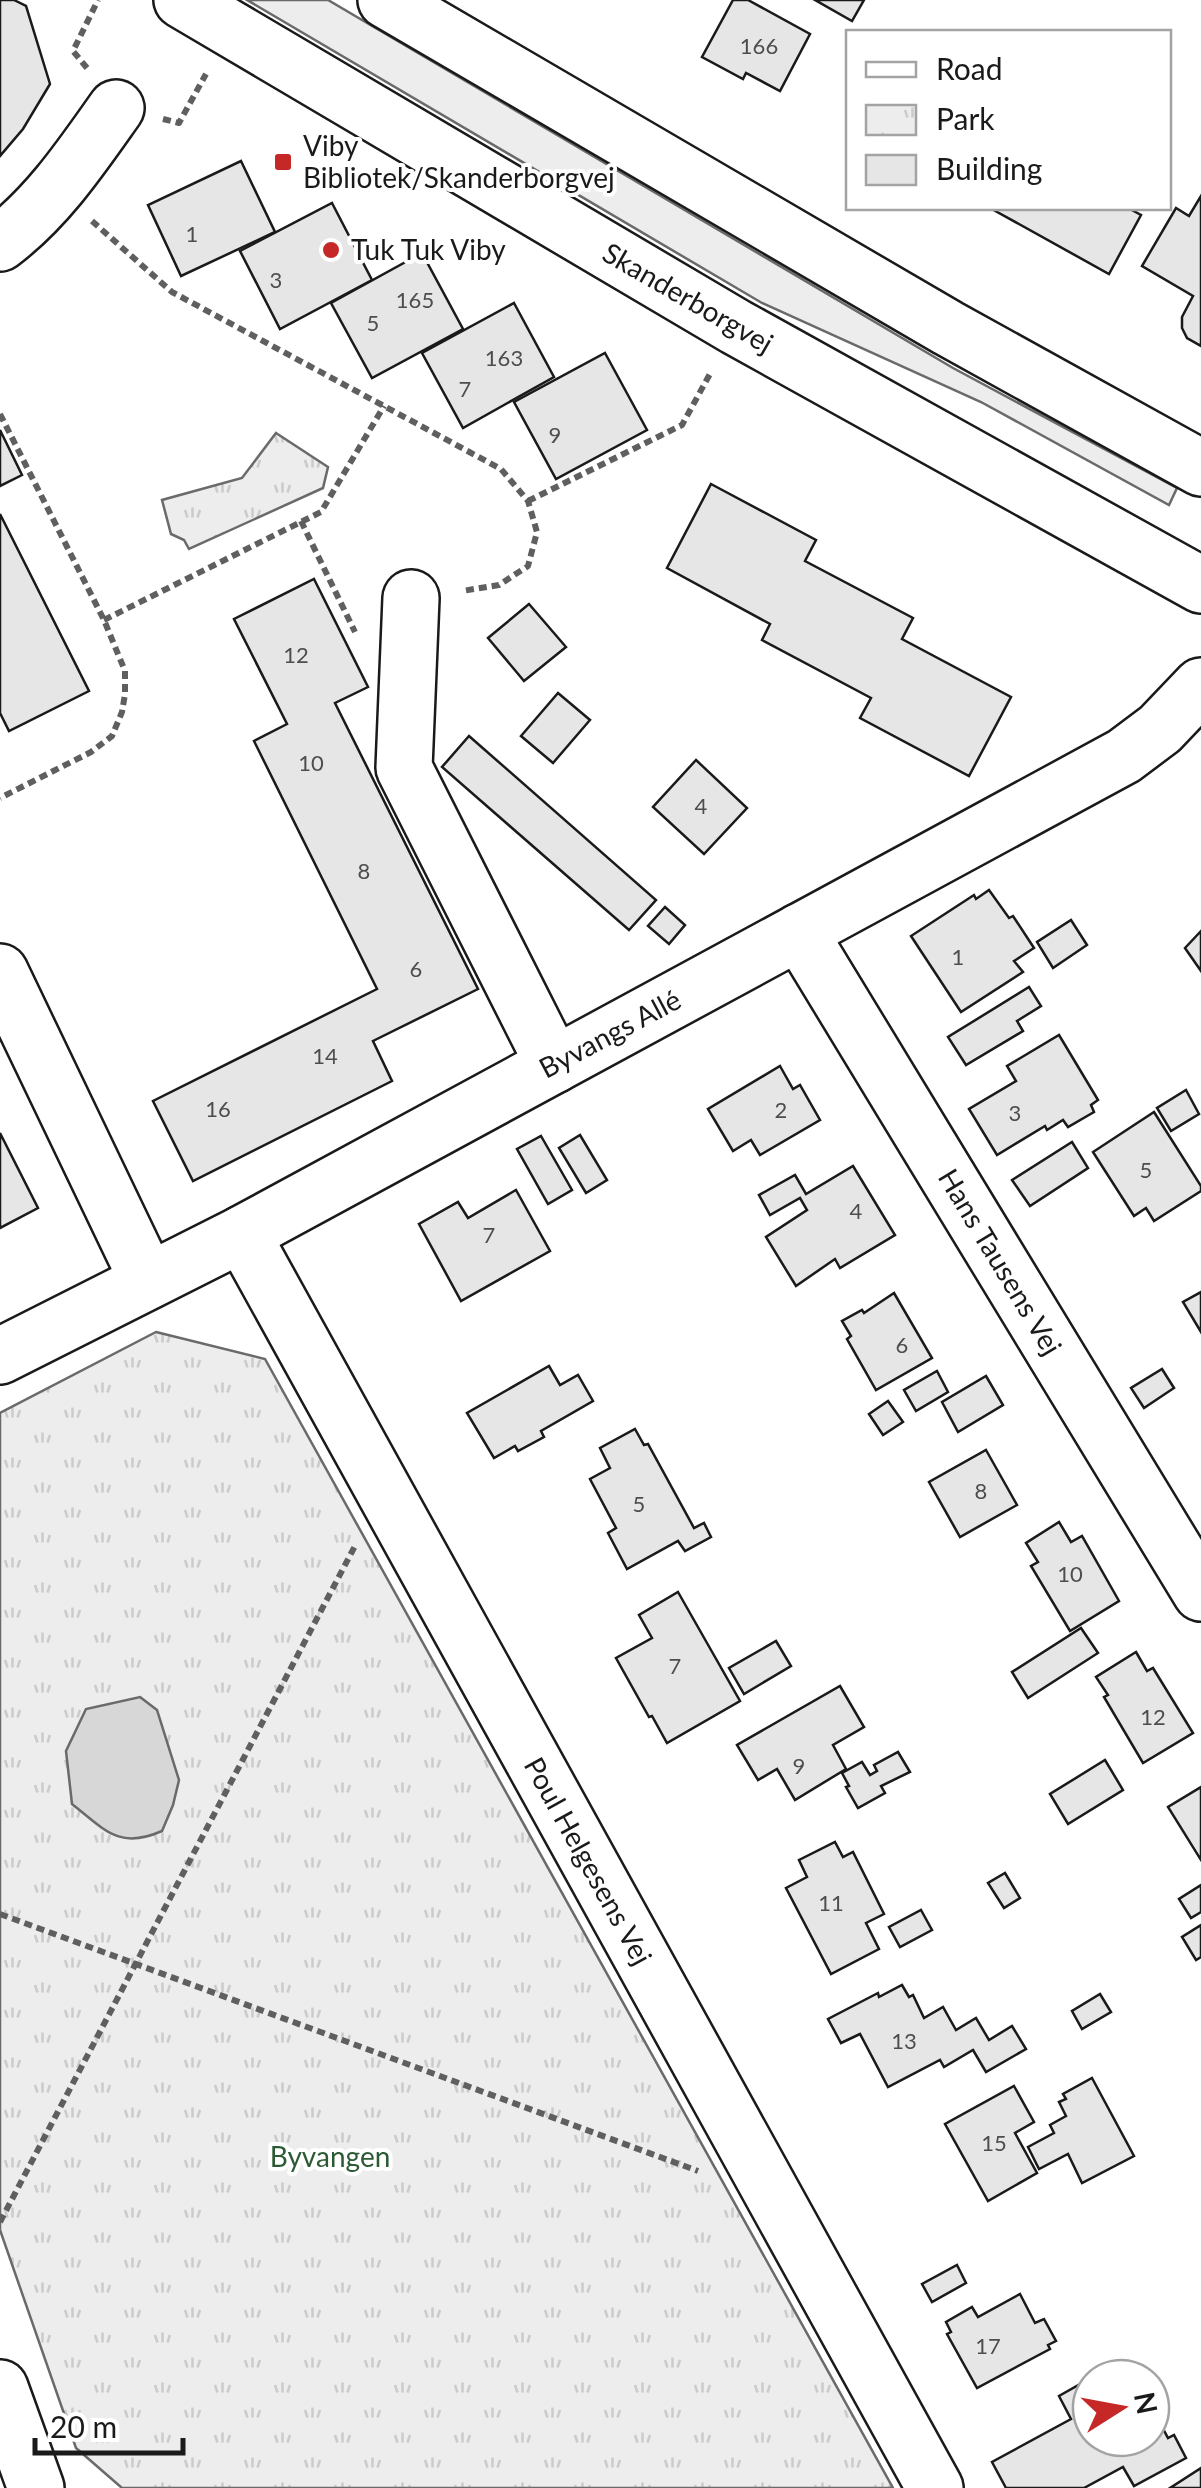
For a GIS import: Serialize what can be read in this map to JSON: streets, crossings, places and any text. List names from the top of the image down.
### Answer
{
  "streets": {
    "street": [
      "Skanderborgvej",
      "Byvangs Allé",
      "Hans Tausens Vej",
      "Poul Helgesens Vej"
    ]
  },
  "crossings": [
    ["Byvangs Allé", "Hans Tausens Vej"],
    ["Byvangs Allé", "Poul Helgesens Vej"]
  ],
  "parks": ["Byvangen"],
  "places": {
    "transit": ["Viby Bibliotek/Skanderborgvej"],
    "other": ["Tuk Tuk Viby"]
  },
  "house_numbers": [
    "166",
    "1",
    "3",
    "165",
    "5",
    "163",
    "7",
    "9",
    "12",
    "10",
    "4",
    "8",
    "1",
    "6",
    "14",
    "16",
    "2",
    "3",
    "5",
    "4",
    "7",
    "6",
    "8",
    "5",
    "10",
    "7",
    "12",
    "9",
    "11",
    "13",
    "15",
    "17"
  ],
  "legend": ["Road", "Park", "Building"],
  "scale_bar": "20 m",
  "north": "right"
}
